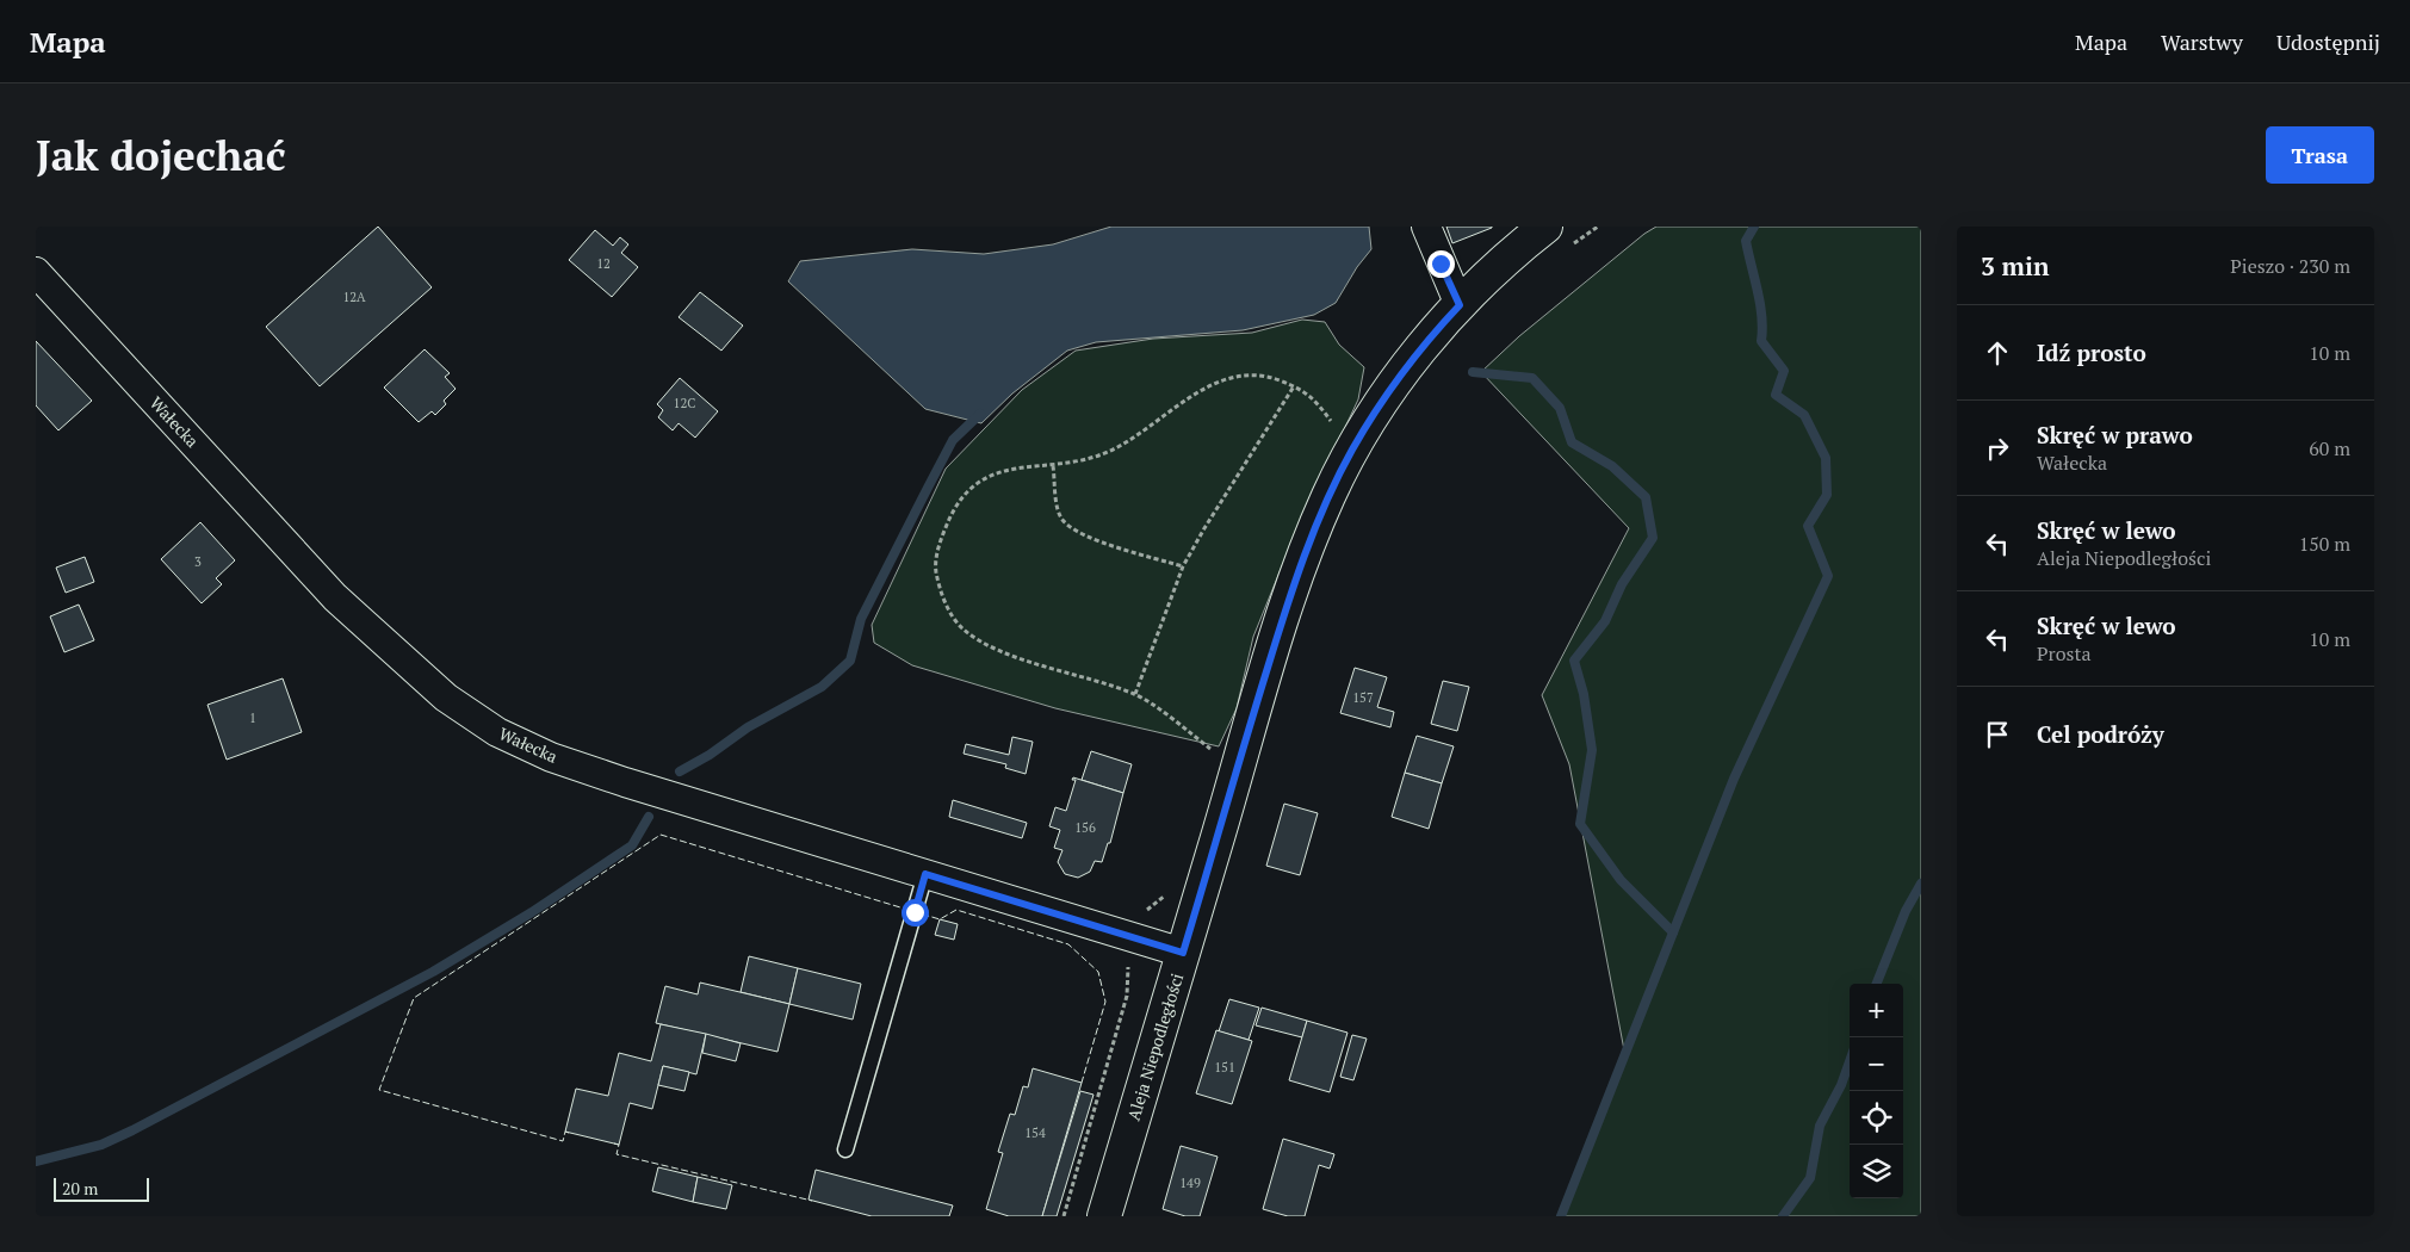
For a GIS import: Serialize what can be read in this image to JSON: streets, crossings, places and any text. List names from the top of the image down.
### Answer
{
  "streets": {
    "street": ["Wałecka", "Aleja Niepodległości"]
  },
  "crossings": [
    ["Wałecka", "Aleja Niepodległości"]
  ],
  "house_numbers": [
    "12",
    "12A",
    "12C",
    "3",
    "157",
    "1",
    "156",
    "151",
    "154",
    "149"
  ],
  "scale_bar": "20 m",
  "page": {
    "header": "Mapa",
    "nav": ["Mapa", "Warstwy", "Udostępnij"],
    "buttons": "Trasa",
    "title": "Jak dojechać",
    "heading": ["3 min", "Pieszo · 230 m"],
    "list": [
      ["Idź prosto", "10 m"],
      ["Skręć w prawo", "Wałecka", "60 m"],
      ["Skręć w lewo", "Aleja Niepodległości", "150 m"],
      ["Skręć w lewo", "Prosta", "10 m"],
      "Cel podróży"
    ],
    "map_buttons": ["+", "−"],
    "scale": "20 m"
  }
}
